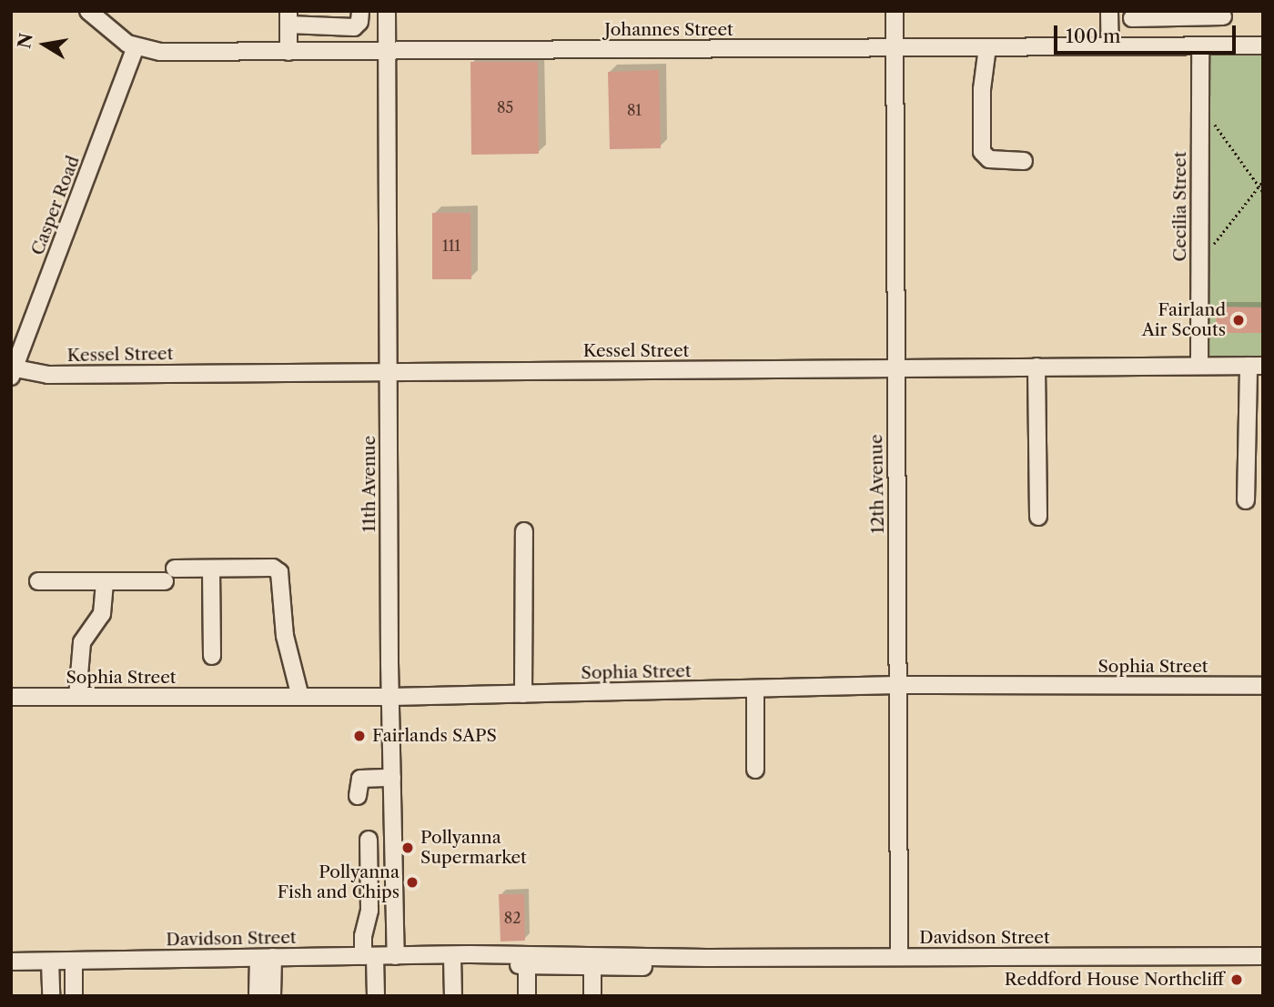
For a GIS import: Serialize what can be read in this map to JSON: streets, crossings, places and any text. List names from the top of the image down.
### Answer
{
  "streets": {
    "street": [
      "Johannes Street",
      "Casper Road",
      "Cecilia Street",
      "Kessel Street",
      "11th Avenue",
      "12th Avenue",
      "Sophia Street",
      "Davidson Street"
    ]
  },
  "crossings": [
    ["Johannes Street", "Casper Road"],
    ["Johannes Street", "Cecilia Street"],
    ["Johannes Street", "11th Avenue"],
    ["Johannes Street", "12th Avenue"],
    ["Casper Road", "Kessel Street"],
    ["Cecilia Street", "Kessel Street"],
    ["Kessel Street", "11th Avenue"],
    ["Kessel Street", "12th Avenue"],
    ["11th Avenue", "Sophia Street"],
    ["11th Avenue", "Davidson Street"],
    ["12th Avenue", "Sophia Street"],
    ["12th Avenue", "Davidson Street"]
  ],
  "places": [
    "Fairland Air Scouts",
    "Fairlands SAPS",
    "Pollyanna Supermarket",
    "Pollyanna Fish and Chips",
    "Reddford House Northcliff"
  ],
  "house_numbers": [
    "85",
    "81",
    "111",
    "82"
  ],
  "scale_bar": "100 m",
  "north": "left"
}
